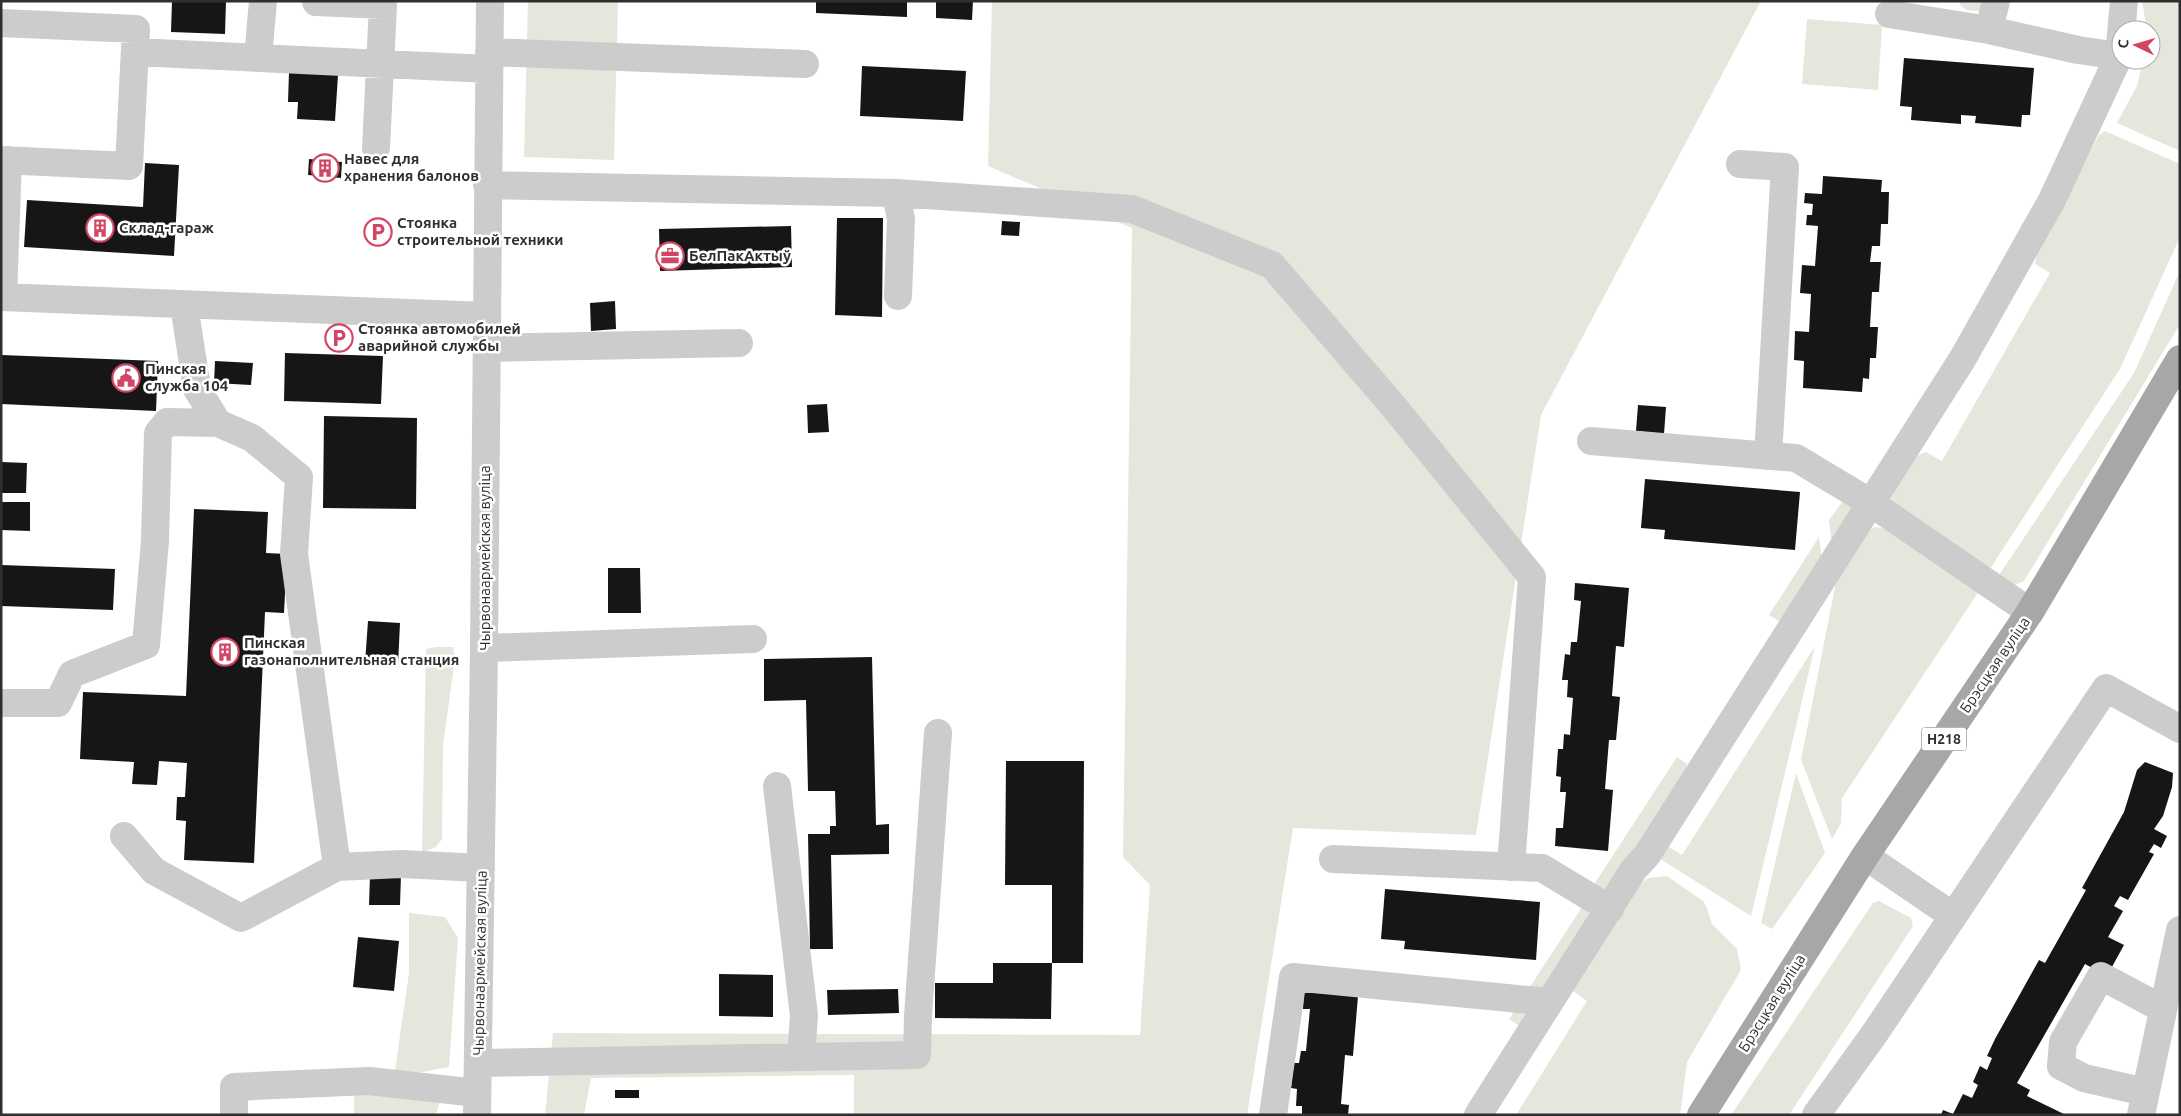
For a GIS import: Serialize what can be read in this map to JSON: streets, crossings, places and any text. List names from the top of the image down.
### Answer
{
  "streets": {
    "main road": ["Брэсцкая вуліца", "Н218"],
    "street": ["Чырвонаармейская вуліца"]
  },
  "places": {
    "building": ["Навес для хранения балонов", "Склад-гараж", "Пинская газонаполнительная станция"],
    "parking": ["Стоянка строительной техники", "Стоянка автомобилей аварийной службы"],
    "office": ["БелПакАктыў"],
    "public building": ["Пинская служба 104"]
  },
  "north": "left"
}
